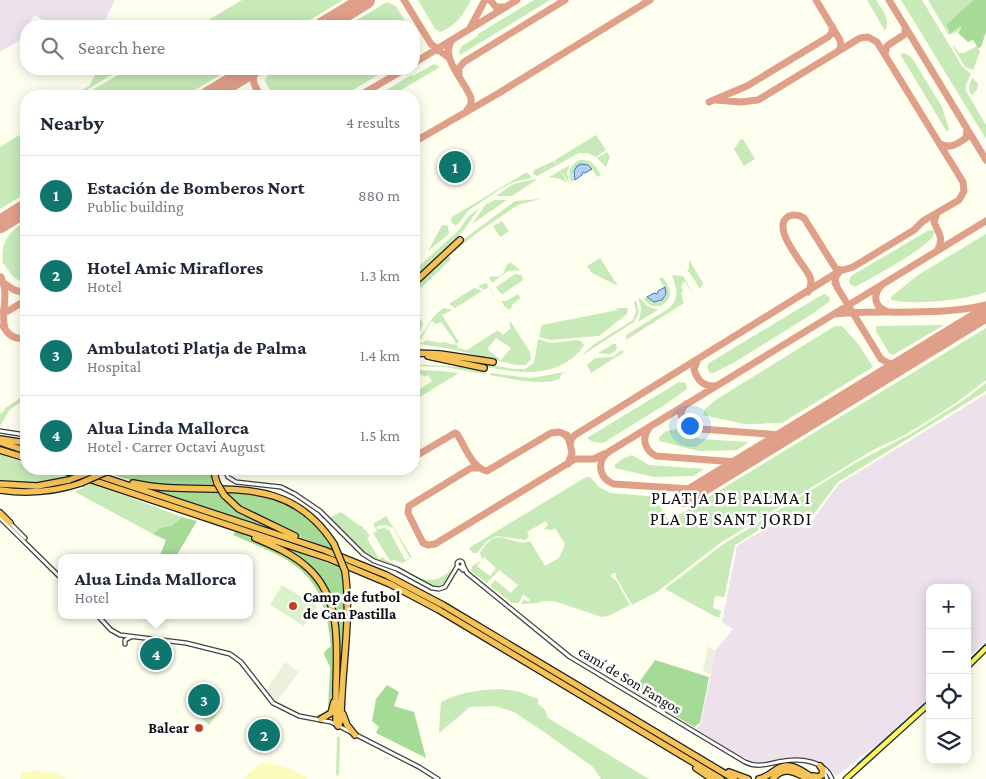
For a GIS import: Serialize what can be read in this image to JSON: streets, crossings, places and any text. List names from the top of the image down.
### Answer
{
  "streets": {
    "street": ["camí de Son Fangos"]
  },
  "districts": ["PLATJA DE PALMA I PLA DE SANT JORDI"],
  "places": ["Camp de futbol de Can Pastilla", "Balear"],
  "page": {
    "search": "Search here",
    "heading": ["Nearby", "4 results"],
    "pins": [
      "1",
      "4",
      "3",
      "2"
    ],
    "list": [
      {
        "mark": "1",
        "name": "Estación de Bomberos Nort",
        "note": "Public building",
        "value": "880 m"
      },
      {
        "mark": "2",
        "name": "Hotel Amic Miraflores",
        "note": "Hotel",
        "value": "1.3 km"
      },
      {
        "mark": "3",
        "name": "Ambulatoti Platja de Palma",
        "note": "Hospital",
        "value": "1.4 km"
      },
      {
        "mark": "4",
        "name": "Alua Linda Mallorca",
        "note": "Hotel · Carrer Octavi August",
        "value": "1.5 km"
      }
    ],
    "popup": ["Alua Linda Mallorca", "Hotel"],
    "map_buttons": ["+", "−"]
  }
}
